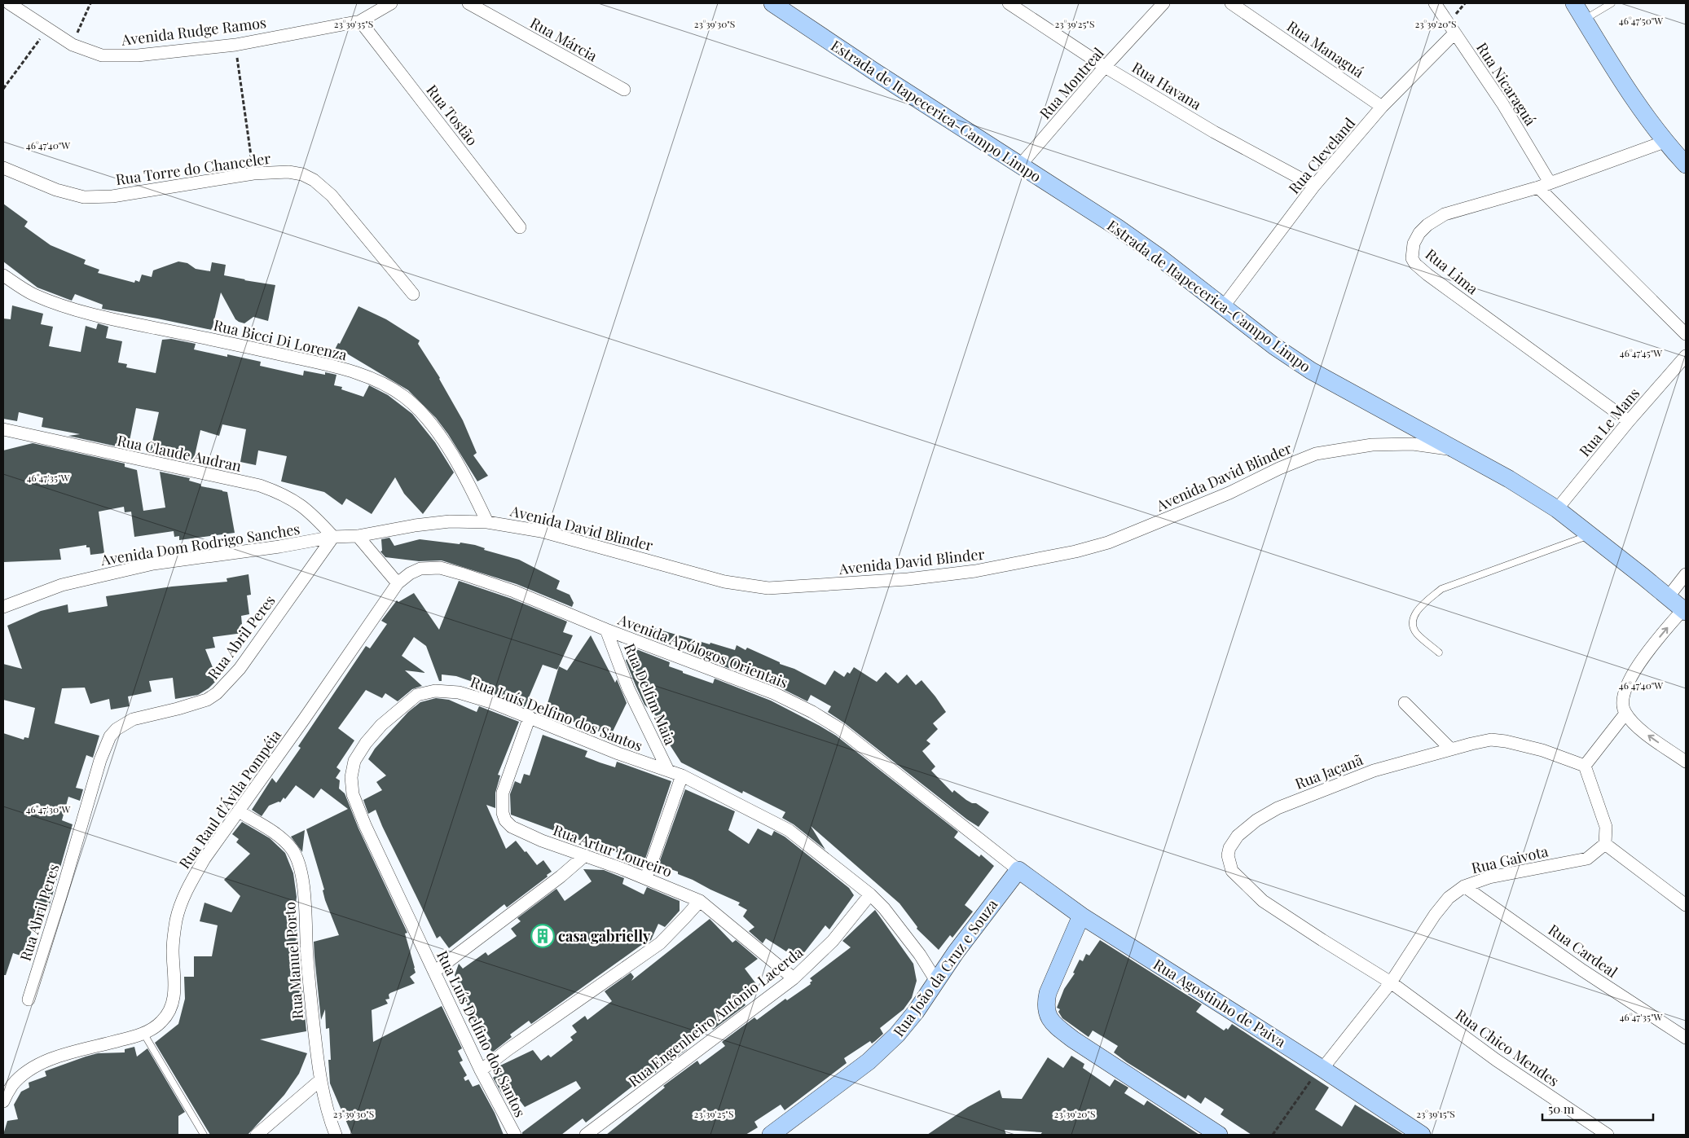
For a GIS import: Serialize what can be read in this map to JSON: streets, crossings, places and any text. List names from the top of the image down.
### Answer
{
  "streets": {
    "main road": ["Estrada de Itapecerica-Campo Limpo", "Rua João da Cruz e Souza", "Rua Agostinho de Paiva"],
    "street": [
      "Avenida Rudge Ramos",
      "Rua Márcia",
      "Rua Managuá",
      "Rua Montreal",
      "Rua Nicaraguá",
      "Rua Havana",
      "Rua Tostão",
      "Rua Cleveland",
      "Rua Torre do Chanceler",
      "Rua Lima",
      "Rua Bicci Di Lorenza",
      "Rua Le Mans",
      "Rua Claude Audran",
      "Avenida David Blinder",
      "Avenida Dom Rodrigo Sanches",
      "Rua Abril Peres",
      "Avenida Apólogos Orientais",
      "Rua Delfim Maia",
      "Rua Luís Delfino dos Santos",
      "Rua Jaçanã",
      "Rua Raul d'Ávila Pompéia",
      "Rua Artur Loureiro",
      "Rua Gaivota",
      "Rua Cardeal",
      "Rua Manuel Porto",
      "Rua Engenheiro Antônio Lacerda",
      "Rua Chico Mendes"
    ]
  },
  "crossings": [
    ["Avenida Rudge Ramos", "Rua Tostão"],
    ["Rua Managuá", "Rua Cleveland"],
    ["Rua Montreal", "Rua Havana"],
    ["Rua Montreal", "Estrada de Itapecerica-Campo Limpo"],
    ["Rua Nicaraguá", "Rua Cleveland"],
    ["Rua Nicaraguá", "Rua Lima"],
    ["Rua Havana", "Rua Cleveland"],
    ["Estrada de Itapecerica-Campo Limpo", "Rua Cleveland"],
    ["Estrada de Itapecerica-Campo Limpo", "Rua Le Mans"],
    ["Estrada de Itapecerica-Campo Limpo", "Avenida David Blinder"],
    ["Rua Lima", "Rua Le Mans"],
    ["Rua Bicci Di Lorenza", "Avenida David Blinder"],
    ["Rua Claude Audran", "Avenida Dom Rodrigo Sanches"],
    ["Rua Claude Audran", "Rua Abril Peres"],
    ["Avenida David Blinder", "Avenida Dom Rodrigo Sanches"],
    ["Avenida Dom Rodrigo Sanches", "Rua Abril Peres"],
    ["Avenida Apólogos Orientais", "Rua Delfim Maia"],
    ["Avenida Apólogos Orientais", "Rua Raul d'Ávila Pompéia"],
    ["Avenida Apólogos Orientais", "Rua João da Cruz e Souza"],
    ["Avenida Apólogos Orientais", "Rua Agostinho de Paiva"],
    ["Rua Delfim Maia", "Rua Luís Delfino dos Santos"],
    ["Rua Luís Delfino dos Santos", "Rua Artur Loureiro"],
    ["Rua Luís Delfino dos Santos", "Rua João da Cruz e Souza"],
    ["Rua Luís Delfino dos Santos", "Rua Engenheiro Antônio Lacerda"],
    ["Rua Jaçanã", "Rua Gaivota"],
    ["Rua Jaçanã", "Rua Chico Mendes"],
    ["Rua Raul d'Ávila Pompéia", "Rua Manuel Porto"],
    ["Rua Artur Loureiro", "Rua Engenheiro Antônio Lacerda"],
    ["Rua Gaivota", "Rua Cardeal"],
    ["Rua Gaivota", "Rua Agostinho de Paiva"],
    ["Rua Gaivota", "Rua Chico Mendes"],
    ["Rua João da Cruz e Souza", "Rua Agostinho de Paiva"]
  ],
  "places": {
    "building": ["casa gabrielly"]
  },
  "scale_bar": "50 m",
  "coordinates": [
    "46°47'50\"W",
    "23°39'35\"S",
    "23°39'30\"S",
    "23°39'25\"S",
    "23°39'20\"S",
    "46°47'40\"W",
    "46°47'45\"W",
    "46°47'35\"W",
    "46°47'30\"W",
    "23°39'15\"S"
  ]
}
